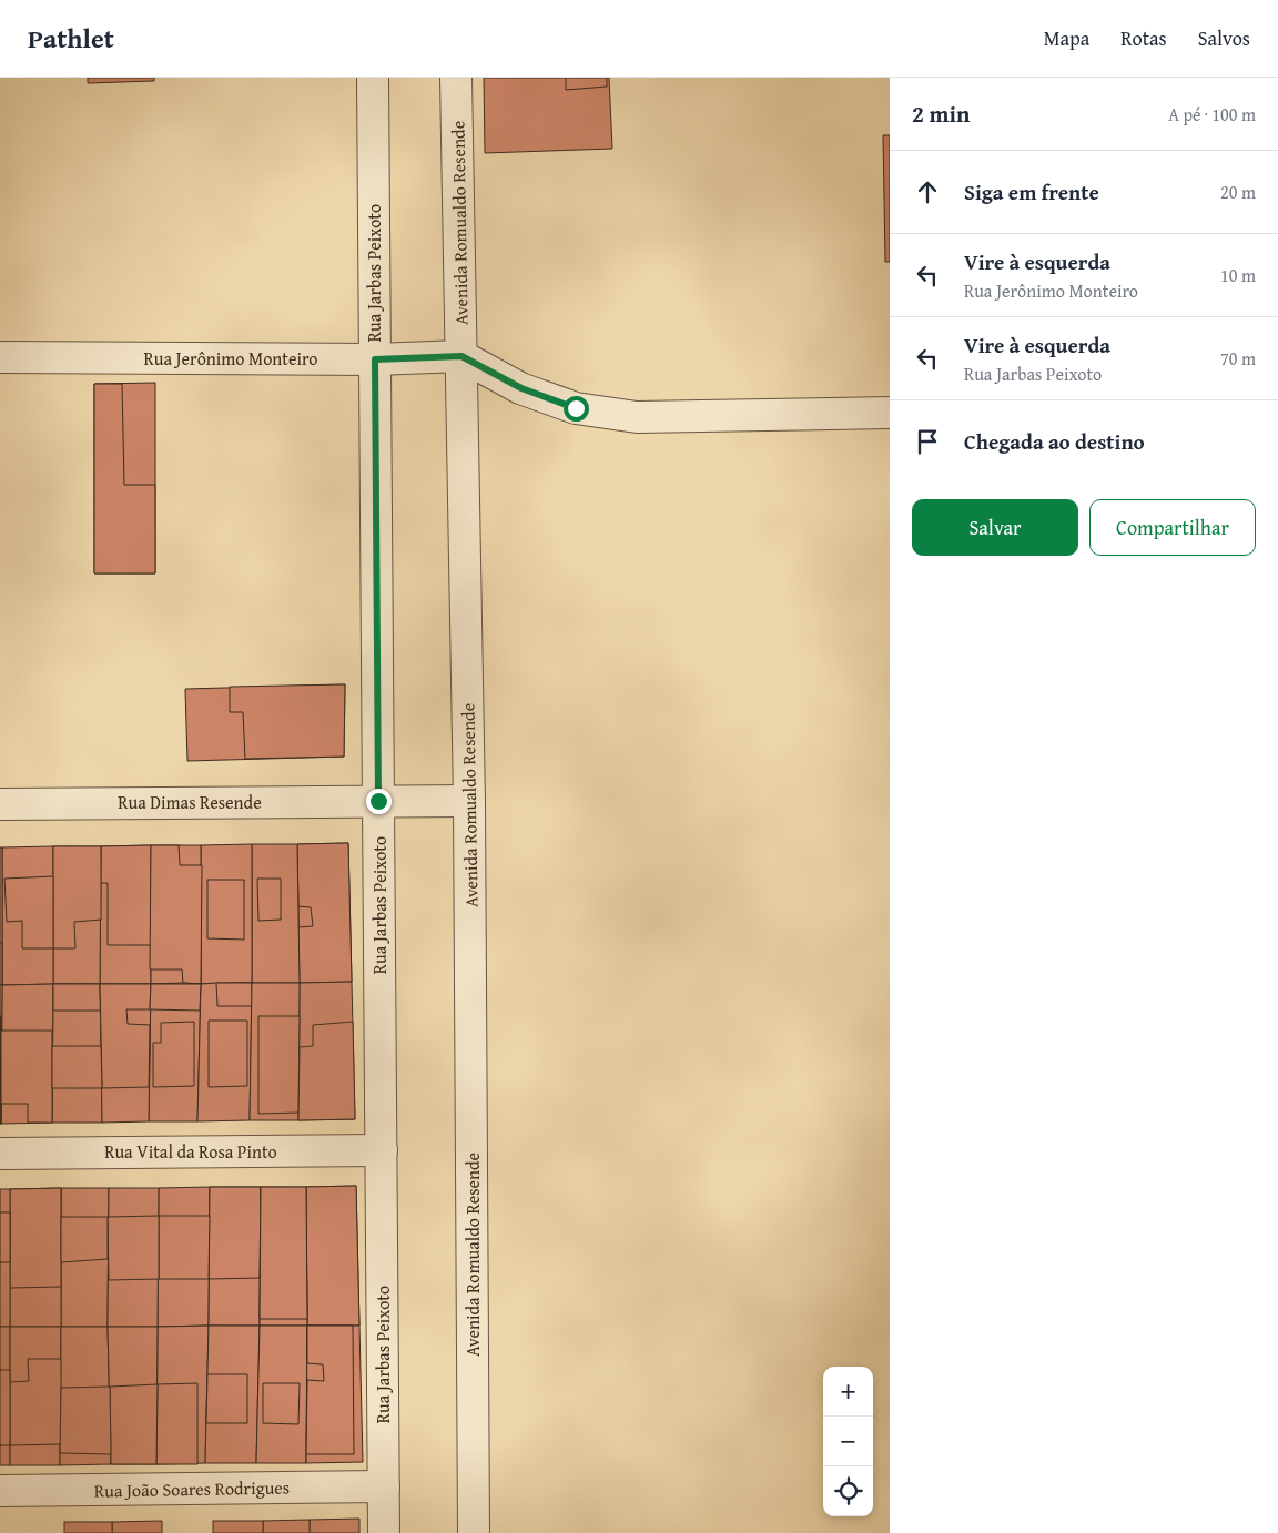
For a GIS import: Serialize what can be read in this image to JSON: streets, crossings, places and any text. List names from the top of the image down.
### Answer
{
  "streets": {
    "street": [
      "Avenida Romualdo Resende",
      "Rua Jarbas Peixoto",
      "Rua Jerônimo Monteiro",
      "Rua Dimas Resende",
      "Rua Vital da Rosa Pinto",
      "Rua João Soares Rodrigues"
    ]
  },
  "crossings": [
    ["Avenida Romualdo Resende", "Rua Jerônimo Monteiro"],
    ["Avenida Romualdo Resende", "Rua Dimas Resende"],
    ["Rua Jarbas Peixoto", "Rua Jerônimo Monteiro"],
    ["Rua Jarbas Peixoto", "Rua Dimas Resende"],
    ["Rua Jarbas Peixoto", "Rua Vital da Rosa Pinto"],
    ["Rua Jarbas Peixoto", "Rua João Soares Rodrigues"]
  ],
  "page": {
    "header": "Pathlet",
    "nav": ["Mapa", "Rotas", "Salvos"],
    "heading": ["2 min", "A pé · 100 m"],
    "list": [
      ["Siga em frente", "20 m"],
      ["Vire à esquerda", "Rua Jerônimo Monteiro", "10 m"],
      ["Vire à esquerda", "Rua Jarbas Peixoto", "70 m"],
      "Chegada ao destino"
    ],
    "buttons": ["Salvar", "Compartilhar"],
    "map_buttons": ["+", "−"]
  }
}
